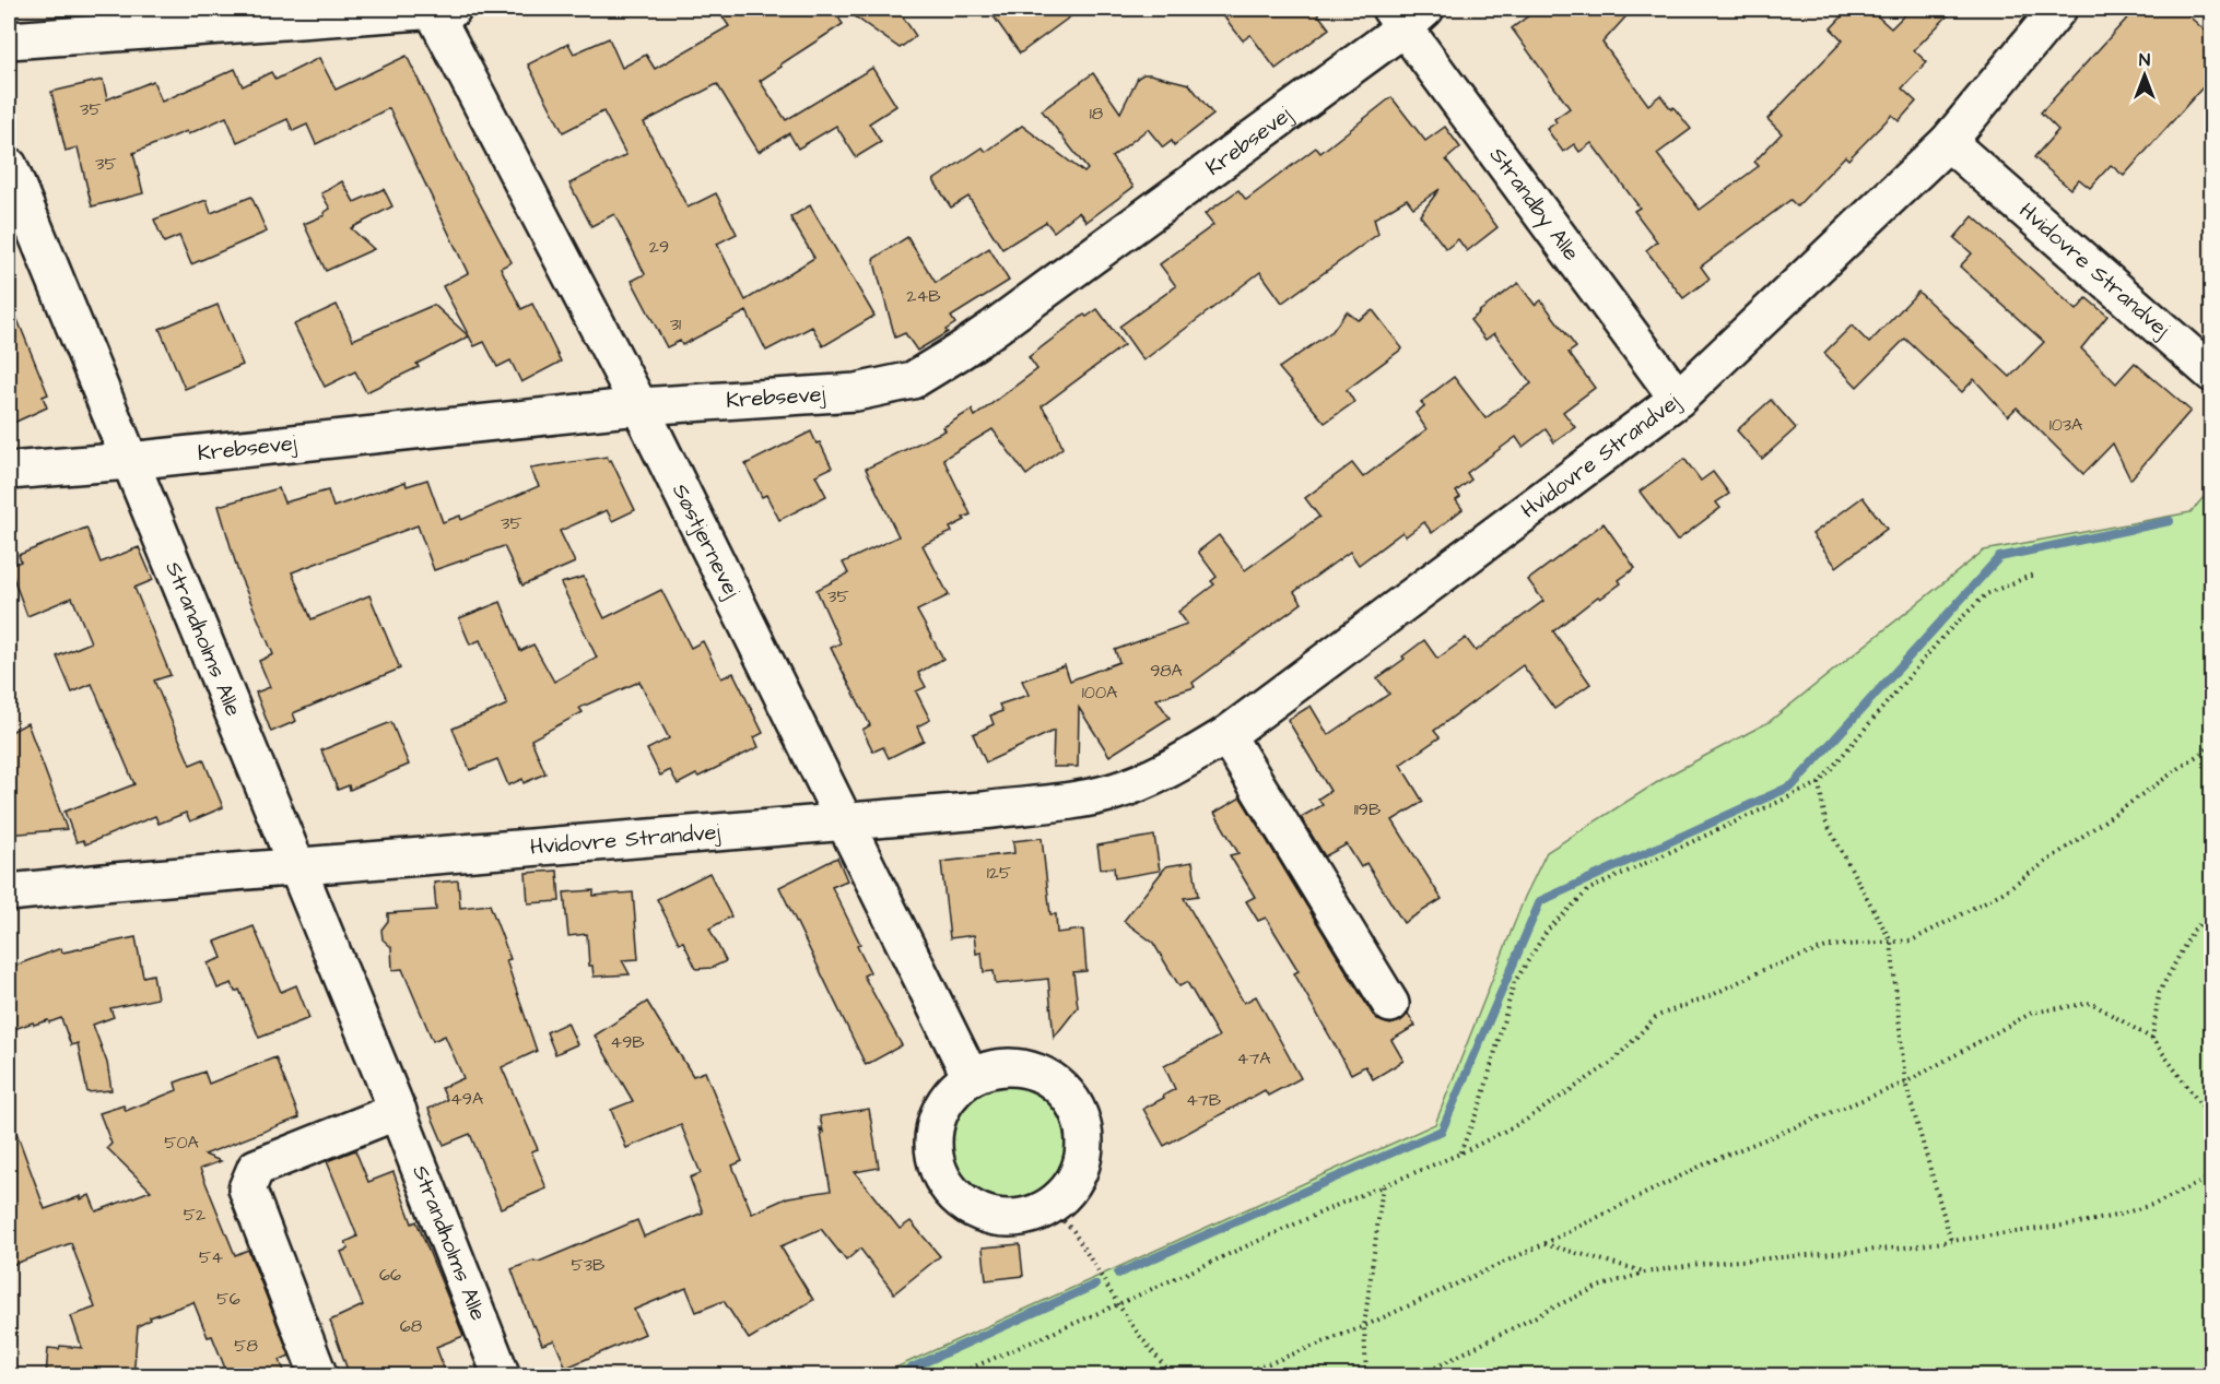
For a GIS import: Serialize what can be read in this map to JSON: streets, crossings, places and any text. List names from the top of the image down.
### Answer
{
  "streets": {
    "street": [
      "Krebsevej",
      "Strandby Alle",
      "Hvidovre Strandvej",
      "Søstjernevej",
      "Strandholms Alle"
    ]
  },
  "crossings": [
    ["Krebsevej", "Strandby Alle"],
    ["Krebsevej", "Søstjernevej"],
    ["Krebsevej", "Strandholms Alle"],
    ["Strandby Alle", "Hvidovre Strandvej"],
    ["Hvidovre Strandvej", "Søstjernevej"],
    ["Hvidovre Strandvej", "Strandholms Alle"]
  ],
  "house_numbers": [
    "35",
    "18",
    "35",
    "29",
    "24B",
    "31",
    "103A",
    "35",
    "35",
    "98A",
    "100A",
    "119B",
    "125",
    "49B",
    "47A",
    "49A",
    "47B",
    "50A",
    "52",
    "54",
    "53B",
    "66",
    "56",
    "68",
    "58"
  ],
  "north": "top"
}
